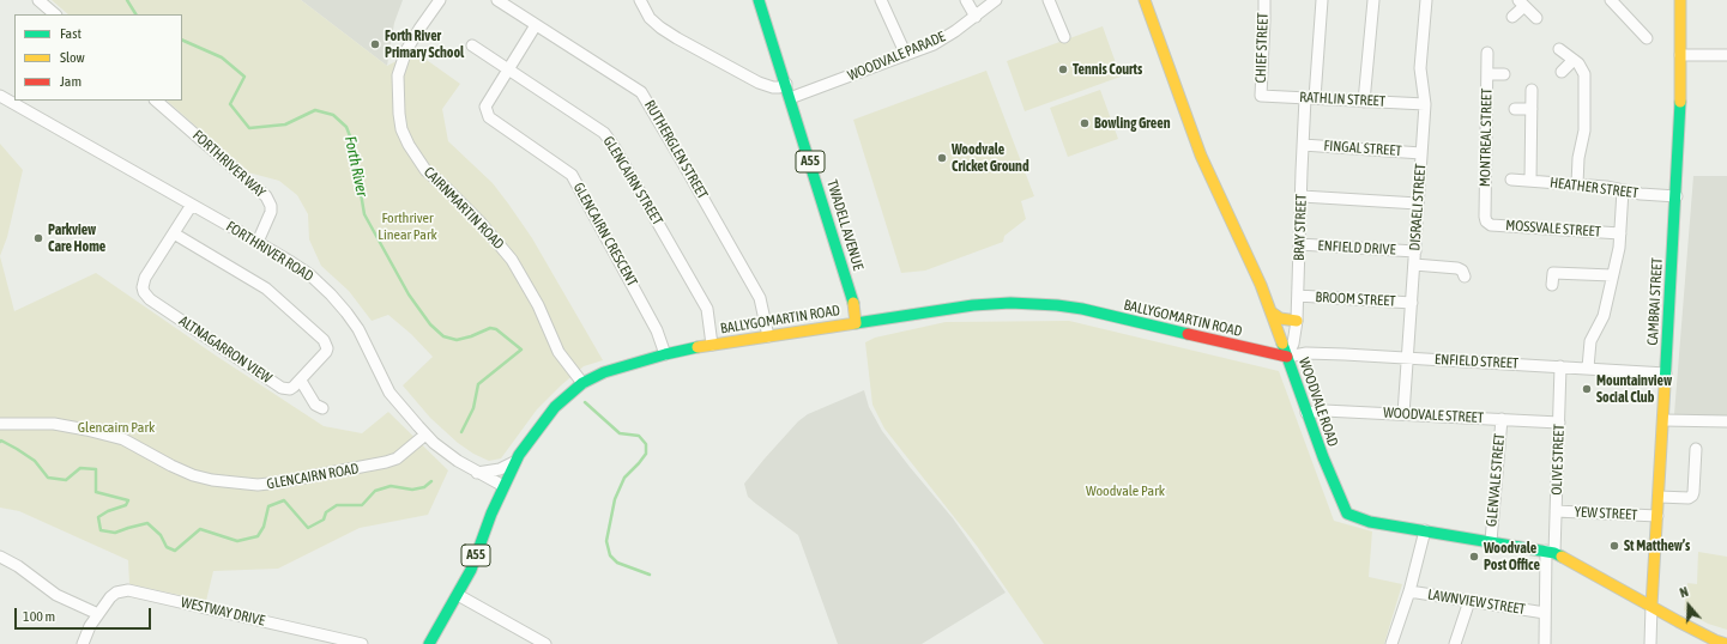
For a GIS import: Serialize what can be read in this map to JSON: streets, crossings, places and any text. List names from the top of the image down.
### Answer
{
  "streets": {
    "main road": [
      "A55",
      "TWADELL AVENUE",
      "CAMBRAI STREET",
      "BALLYGOMARTIN ROAD",
      "WOODVALE ROAD"
    ],
    "street": [
      "CHIEF STREET",
      "WOODVALE PARADE",
      "RATHLIN STREET",
      "MONTREAL STREET",
      "FINGAL STREET",
      "RUTHERGLEN STREET",
      "FORTHRIVER WAY",
      "GLENCAIRN STREET",
      "HEATHER STREET",
      "DISRAELI STREET",
      "CAIRNMARTIN ROAD",
      "BRAY STREET",
      "MOSSVALE STREET",
      "GLENCAIRN CRESCENT",
      "ENFIELD DRIVE",
      "FORTHRIVER ROAD",
      "BROOM STREET",
      "ALTNAGARRON VIEW",
      "ENFIELD STREET",
      "WOODVALE STREET",
      "OLIVE STREET",
      "GLENCAIRN ROAD",
      "GLENVALE STREET",
      "YEW STREET",
      "LAWNVIEW STREET",
      "WESTWAY DRIVE"
    ]
  },
  "crossings": [
    ["CHIEF STREET", "RATHLIN STREET"],
    ["WOODVALE PARADE", "TWADELL AVENUE"],
    ["RATHLIN STREET", "DISRAELI STREET"],
    ["RATHLIN STREET", "BRAY STREET"],
    ["MONTREAL STREET", "MOSSVALE STREET"],
    ["FINGAL STREET", "DISRAELI STREET"],
    ["FINGAL STREET", "BRAY STREET"],
    ["RUTHERGLEN STREET", "GLENCAIRN CRESCENT"],
    ["RUTHERGLEN STREET", "BALLYGOMARTIN ROAD"],
    ["FORTHRIVER WAY", "FORTHRIVER ROAD"],
    ["GLENCAIRN STREET", "GLENCAIRN CRESCENT"],
    ["GLENCAIRN STREET", "BALLYGOMARTIN ROAD"],
    ["HEATHER STREET", "CAMBRAI STREET"],
    ["DISRAELI STREET", "ENFIELD DRIVE"],
    ["DISRAELI STREET", "BROOM STREET"],
    ["DISRAELI STREET", "ENFIELD STREET"],
    ["DISRAELI STREET", "WOODVALE STREET"],
    ["CAIRNMARTIN ROAD", "BALLYGOMARTIN ROAD"],
    ["TWADELL AVENUE", "BALLYGOMARTIN ROAD"],
    ["BRAY STREET", "ENFIELD DRIVE"],
    ["BRAY STREET", "BROOM STREET"],
    ["BRAY STREET", "BALLYGOMARTIN ROAD"],
    ["BRAY STREET", "ENFIELD STREET"],
    ["BRAY STREET", "WOODVALE ROAD"],
    ["GLENCAIRN CRESCENT", "BALLYGOMARTIN ROAD"],
    ["FORTHRIVER ROAD", "BALLYGOMARTIN ROAD"],
    ["FORTHRIVER ROAD", "GLENCAIRN ROAD"],
    ["CAMBRAI STREET", "ENFIELD STREET"],
    ["CAMBRAI STREET", "WOODVALE ROAD"],
    ["CAMBRAI STREET", "YEW STREET"],
    ["BALLYGOMARTIN ROAD", "ENFIELD STREET"],
    ["BALLYGOMARTIN ROAD", "WOODVALE ROAD"],
    ["ENFIELD STREET", "WOODVALE ROAD"],
    ["ENFIELD STREET", "OLIVE STREET"],
    ["WOODVALE ROAD", "WOODVALE STREET"],
    ["WOODVALE ROAD", "OLIVE STREET"],
    ["WOODVALE ROAD", "GLENVALE STREET"],
    ["WOODVALE STREET", "OLIVE STREET"],
    ["WOODVALE STREET", "GLENVALE STREET"],
    ["OLIVE STREET", "YEW STREET"],
    ["OLIVE STREET", "LAWNVIEW STREET"]
  ],
  "water": ["Forth River"],
  "parks": ["Forthriver Linear Park", "Glencairn Park", "Woodvale Park"],
  "places": [
    "Forth River Primary School",
    "Tennis Courts",
    "Bowling Green",
    "Woodvale Cricket Ground",
    "Parkview Care Home",
    "Mountainview Social Club",
    "St Matthew’s",
    "Woodvale Post Office"
  ],
  "legend": ["Fast", "Slow", "Jam"],
  "scale_bar": "100 m",
  "north": "top"
}
